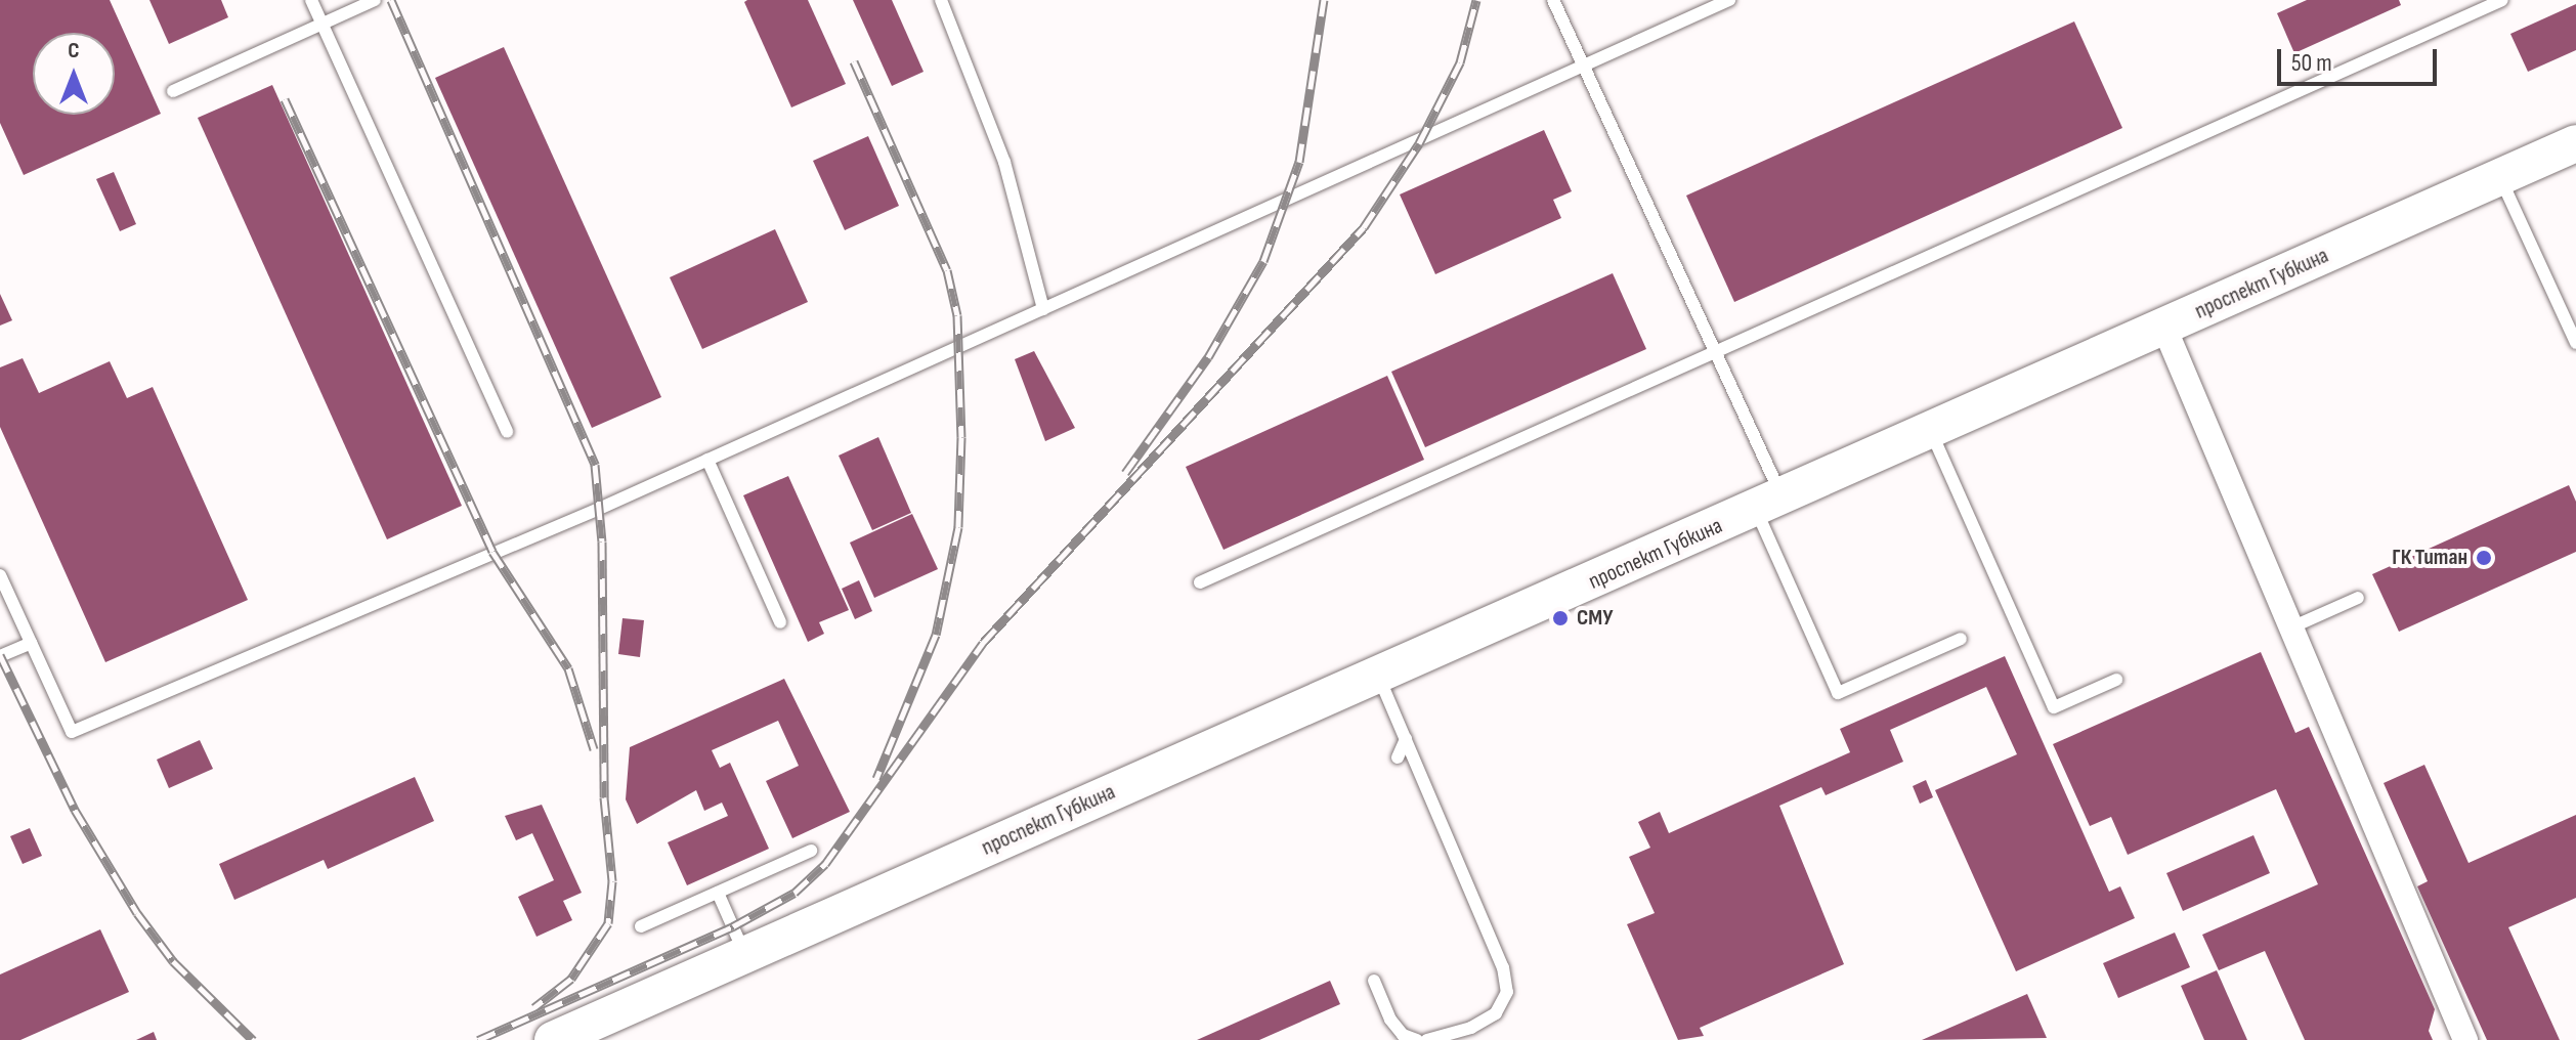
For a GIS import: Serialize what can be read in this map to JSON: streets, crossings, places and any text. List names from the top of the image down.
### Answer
{
  "streets": {
    "main road": ["проспект Губкина"]
  },
  "places": ["ГК Титан", "СМУ"],
  "scale_bar": "50 m",
  "north": "top"
}
